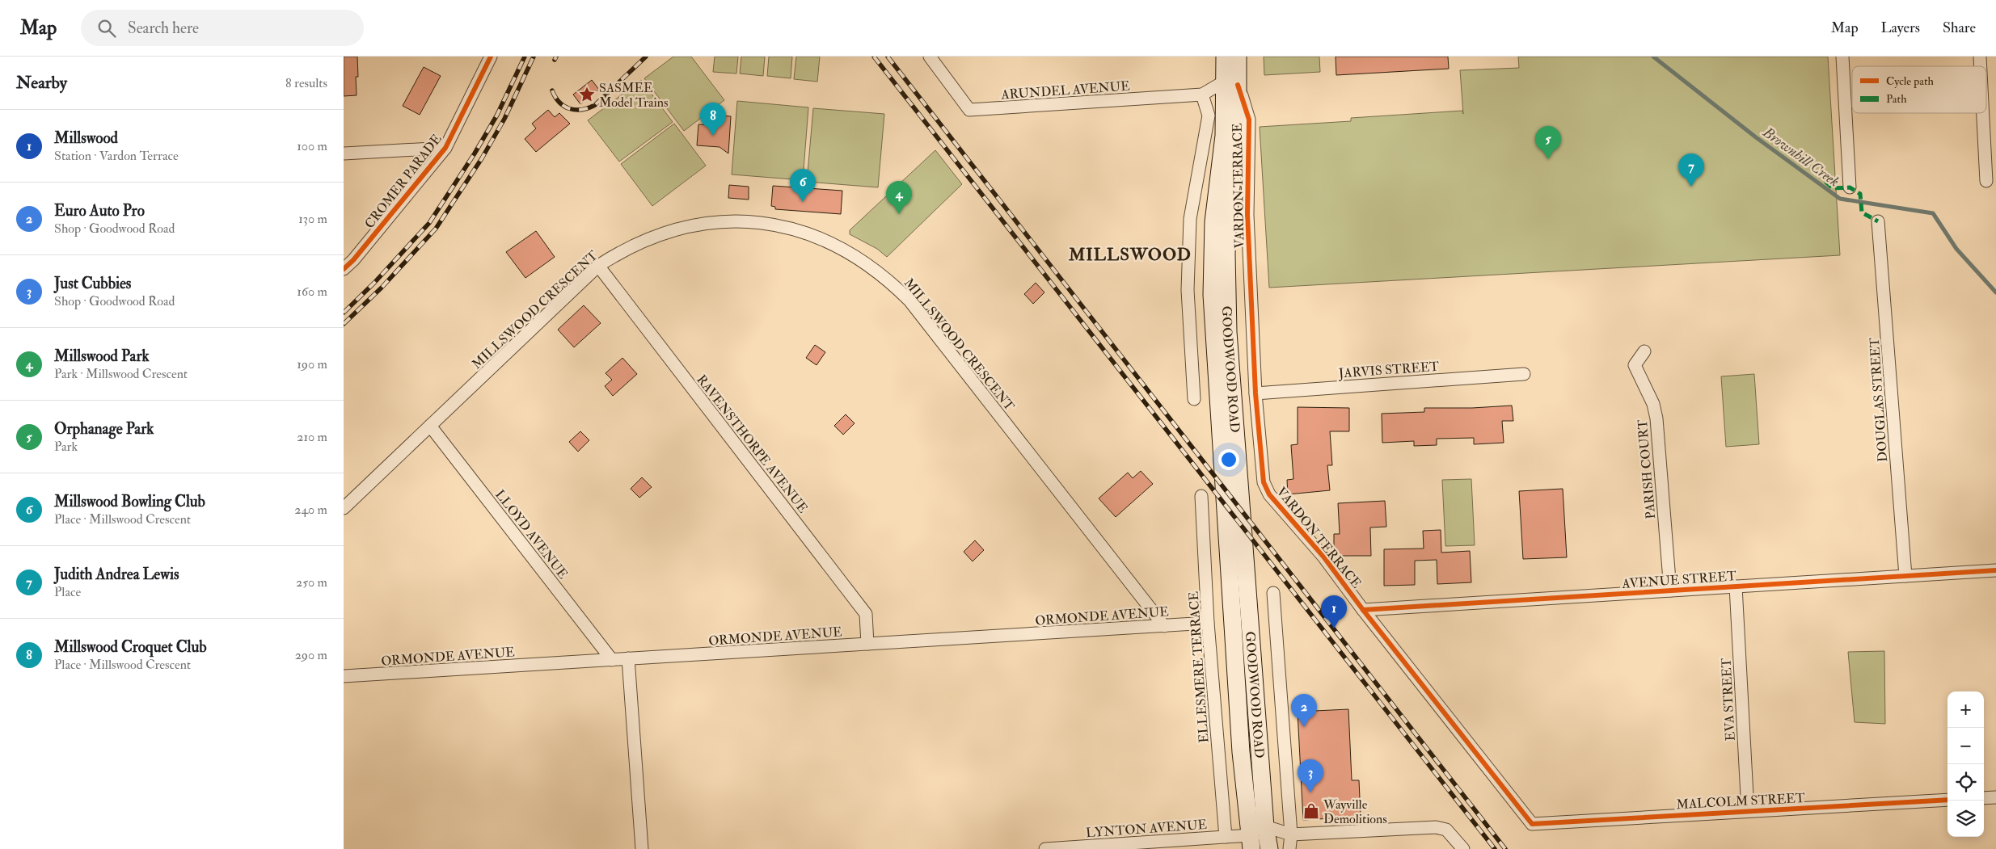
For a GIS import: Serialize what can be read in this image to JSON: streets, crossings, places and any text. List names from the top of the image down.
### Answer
{
  "streets": {
    "main road": ["GOODWOOD ROAD"],
    "street": [
      "ARUNDEL AVENUE",
      "CROMER PARADE",
      "VARDON TERRACE",
      "MILLSWOOD CRESCENT",
      "JARVIS STREET",
      "DOUGLAS STREET",
      "RAVENSTHORPE AVENUE",
      "PARISH COURT",
      "LLOYD AVENUE",
      "AVENUE STREET",
      "ORMONDE AVENUE",
      "ELLESMERE TERRACE",
      "EVA STREET",
      "MALCOLM STREET",
      "LYNTON AVENUE"
    ]
  },
  "crossings": [
    ["ARUNDEL AVENUE", "VARDON TERRACE"],
    ["ARUNDEL AVENUE", "GOODWOOD ROAD"],
    ["VARDON TERRACE", "GOODWOOD ROAD"],
    ["VARDON TERRACE", "JARVIS STREET"],
    ["VARDON TERRACE", "AVENUE STREET"],
    ["VARDON TERRACE", "MALCOLM STREET"],
    ["MILLSWOOD CRESCENT", "RAVENSTHORPE AVENUE"],
    ["MILLSWOOD CRESCENT", "LLOYD AVENUE"],
    ["MILLSWOOD CRESCENT", "ORMONDE AVENUE"],
    ["GOODWOOD ROAD", "LYNTON AVENUE"],
    ["DOUGLAS STREET", "AVENUE STREET"],
    ["RAVENSTHORPE AVENUE", "ORMONDE AVENUE"],
    ["PARISH COURT", "AVENUE STREET"],
    ["LLOYD AVENUE", "ORMONDE AVENUE"],
    ["AVENUE STREET", "EVA STREET"],
    ["ORMONDE AVENUE", "ELLESMERE TERRACE"],
    ["ELLESMERE TERRACE", "LYNTON AVENUE"],
    ["EVA STREET", "MALCOLM STREET"]
  ],
  "districts": ["MILLSWOOD"],
  "water": ["Brownhill Creek"],
  "places": {
    "place": ["SASMEE Model Trains"],
    "shop": ["Wayville Demolitions"]
  },
  "legend": ["Cycle path", "Path"],
  "page": {
    "header": "Map",
    "search": "Search here",
    "nav": ["Map", "Layers", "Share"],
    "heading": ["Nearby", "8 results"],
    "pins": [
      "8",
      "5",
      "7",
      "6",
      "4",
      "1",
      "2",
      "3"
    ],
    "list": [
      {
        "mark": "1",
        "name": "Millswood",
        "note": "Station · Vardon Terrace",
        "value": "100 m"
      },
      {
        "mark": "2",
        "name": "Euro Auto Pro",
        "note": "Shop · Goodwood Road",
        "value": "130 m"
      },
      {
        "mark": "3",
        "name": "Just Cubbies",
        "note": "Shop · Goodwood Road",
        "value": "160 m"
      },
      {
        "mark": "4",
        "name": "Millswood Park",
        "note": "Park · Millswood Crescent",
        "value": "190 m"
      },
      {
        "mark": "5",
        "name": "Orphanage Park",
        "note": "Park",
        "value": "210 m"
      },
      {
        "mark": "6",
        "name": "Millswood Bowling Club",
        "note": "Place · Millswood Crescent",
        "value": "240 m"
      },
      {
        "mark": "7",
        "name": "Judith Andrea Lewis",
        "note": "Place",
        "value": "250 m"
      },
      {
        "mark": "8",
        "name": "Millswood Croquet Club",
        "note": "Place · Millswood Crescent",
        "value": "290 m"
      }
    ],
    "map_buttons": ["+", "−"]
  }
}
